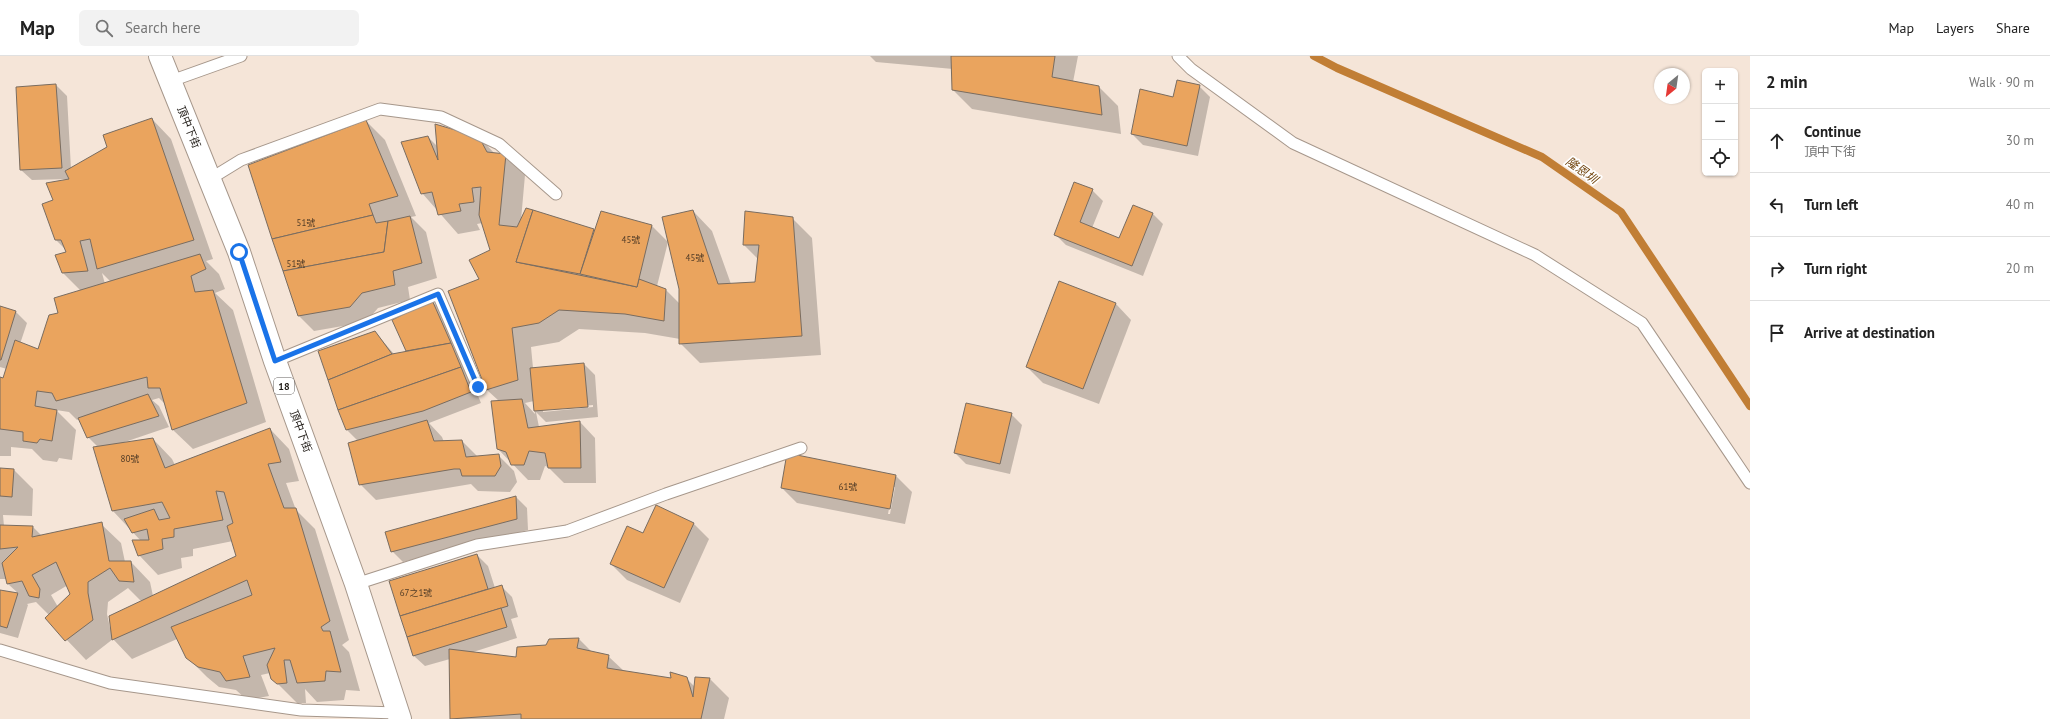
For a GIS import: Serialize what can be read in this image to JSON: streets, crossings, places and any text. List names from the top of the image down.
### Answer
{
  "streets": {
    "main road": ["頂中下街", "18"]
  },
  "water": ["隆恩圳"],
  "house_numbers": [
    "51號",
    "45號",
    "45號",
    "51號",
    "80號",
    "61號",
    "67之1號"
  ],
  "north": "bottom left",
  "page": {
    "header": "Map",
    "search": "Search here",
    "nav": ["Map", "Layers", "Share"],
    "heading": ["2 min", "Walk · 90 m"],
    "map_buttons": ["+", "−"],
    "list": [
      ["Continue", "頂中下街", "30 m"],
      ["Turn left", "40 m"],
      ["Turn right", "20 m"],
      "Arrive at destination"
    ]
  }
}
